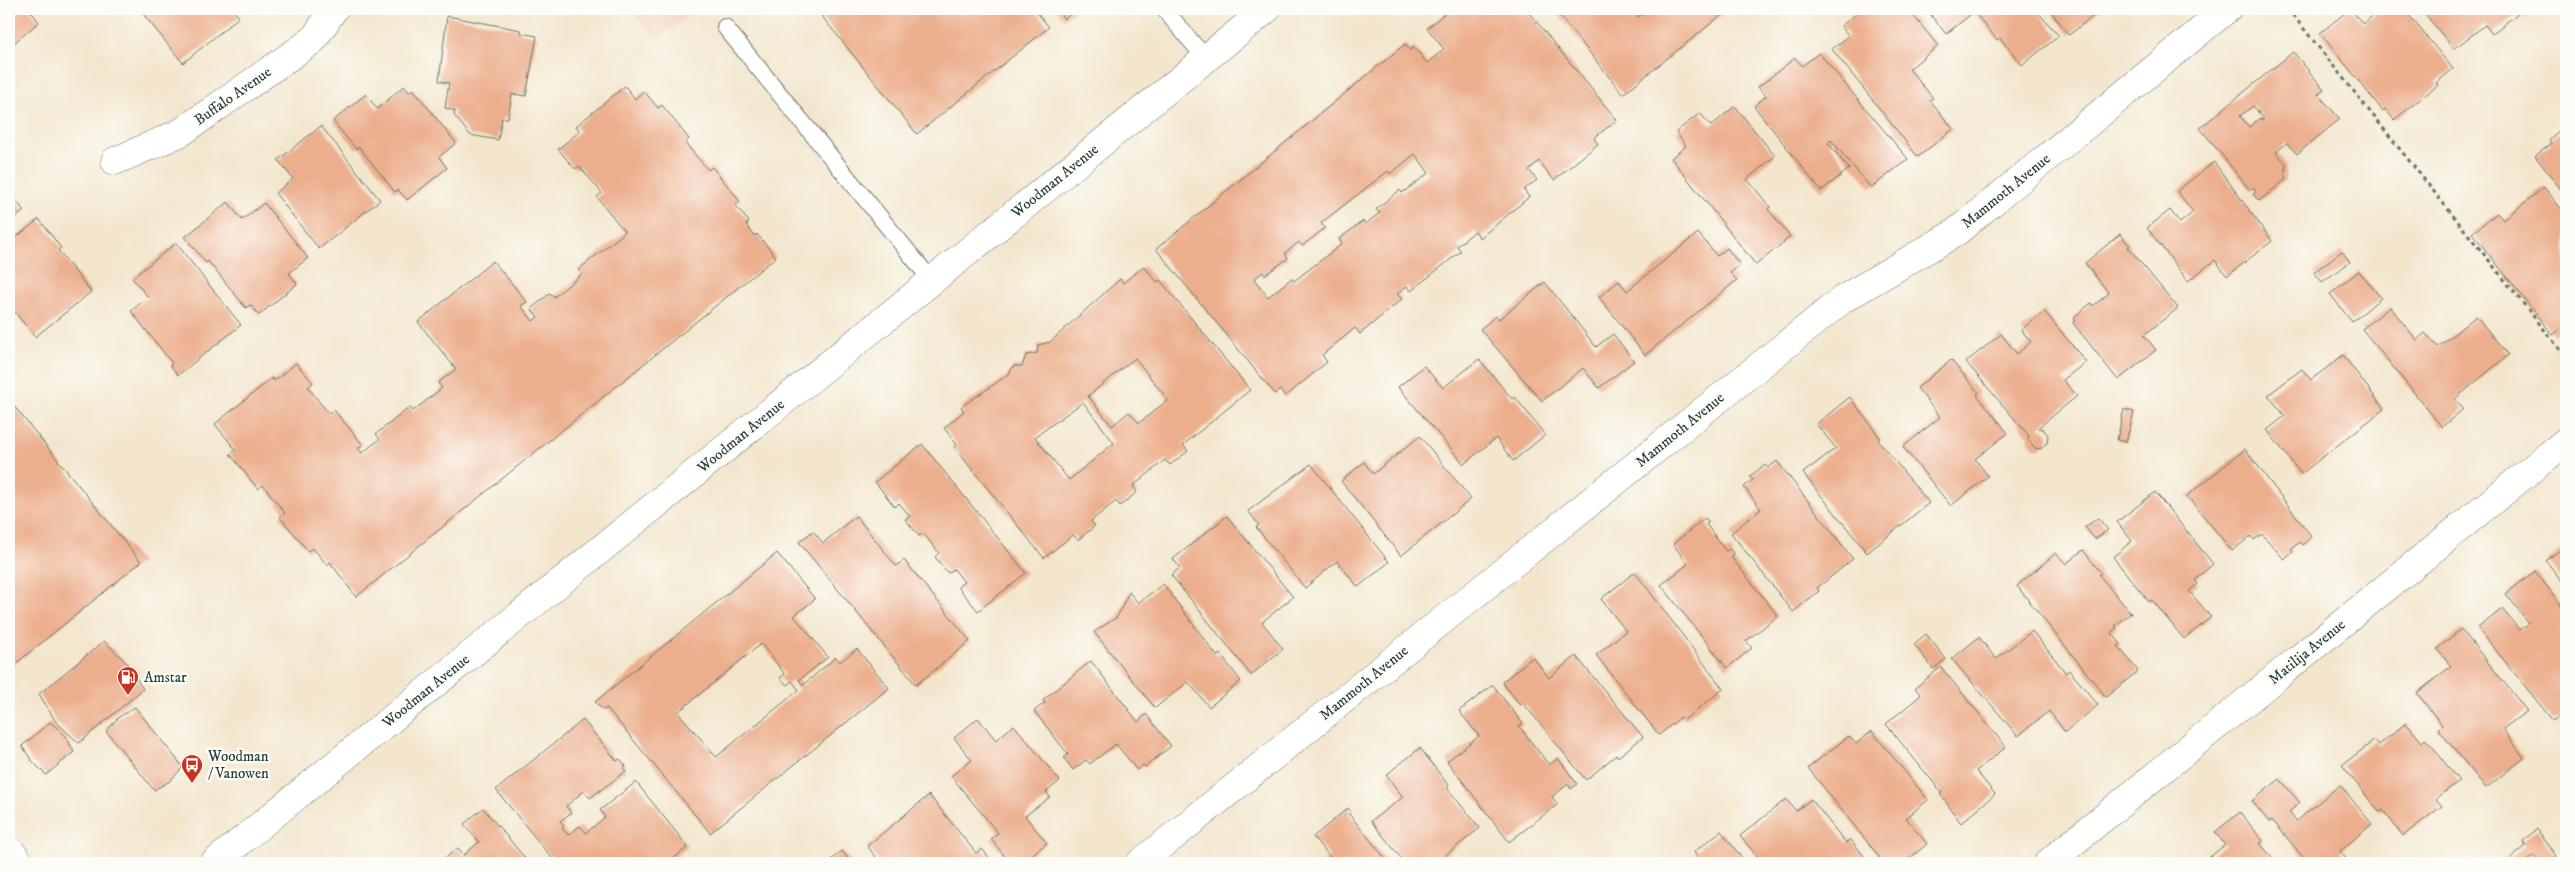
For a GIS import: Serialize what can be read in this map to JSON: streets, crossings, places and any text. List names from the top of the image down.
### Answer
{
  "streets": {
    "street": [
      "Buffalo Avenue",
      "Woodman Avenue",
      "Mammoth Avenue",
      "Matilija Avenue"
    ]
  },
  "places": {
    "fuel station": ["Amstar"],
    "bus stop": ["Woodman / Vanowen"]
  }
}
